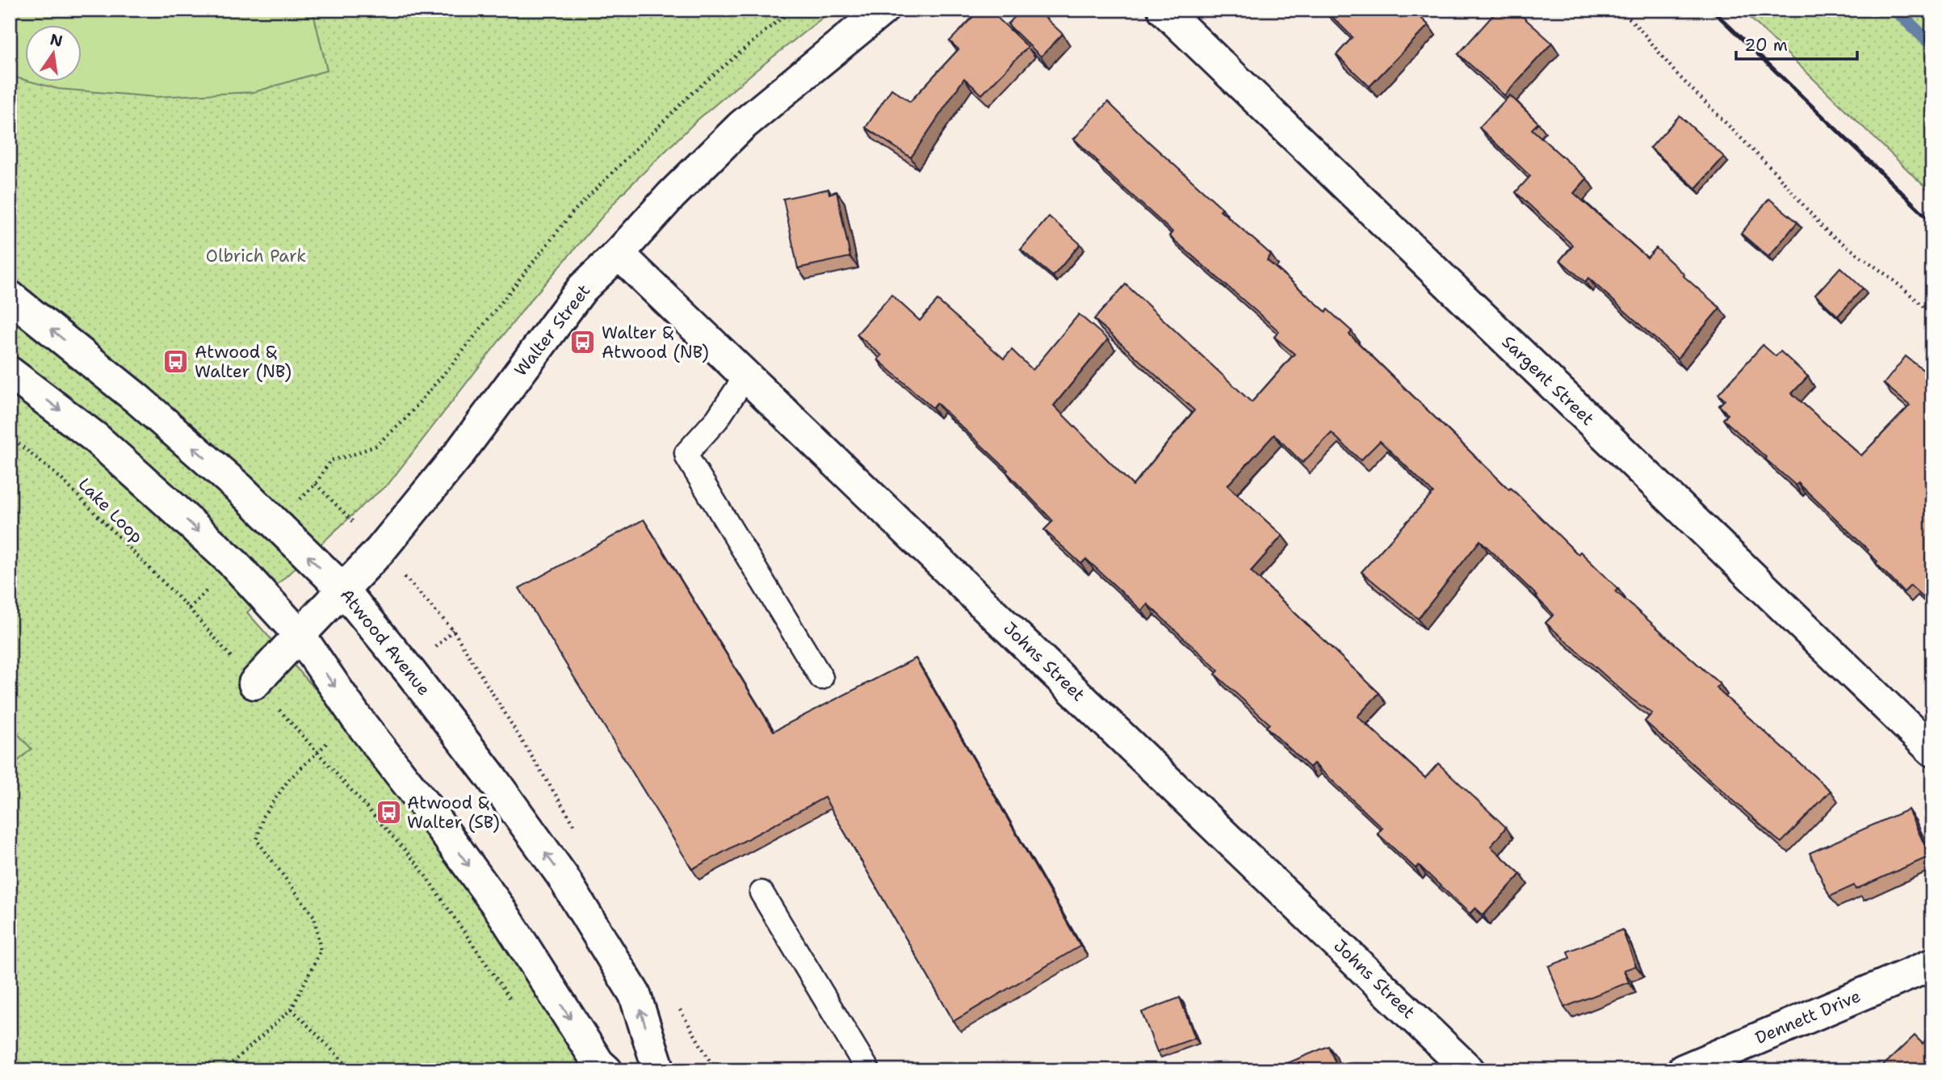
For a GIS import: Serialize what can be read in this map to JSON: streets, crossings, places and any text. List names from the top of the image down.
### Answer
{
  "streets": {
    "street": [
      "Walter Street",
      "Sargent Street",
      "Atwood Avenue",
      "Johns Street",
      "Dennett Drive"
    ],
    "path": ["Lake Loop"]
  },
  "crossings": [
    ["Walter Street", "Lake Loop"],
    ["Walter Street", "Atwood Avenue"],
    ["Walter Street", "Johns Street"]
  ],
  "parks": ["Olbrich Park"],
  "places": {
    "bus stop": ["Walter & Atwood (NB)", "Atwood & Walter (NB)", "Atwood & Walter (SB)"]
  },
  "scale_bar": "20 m",
  "north": "top"
}
